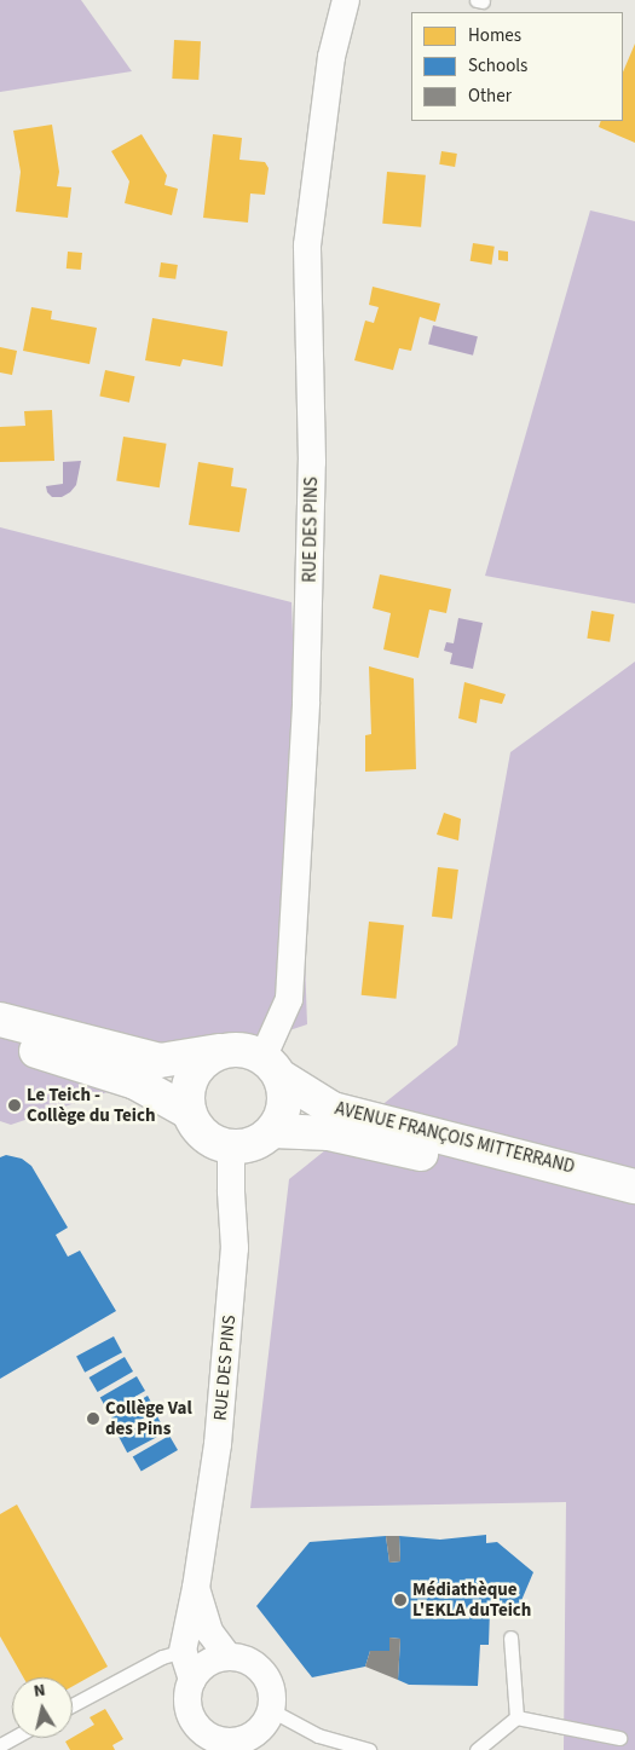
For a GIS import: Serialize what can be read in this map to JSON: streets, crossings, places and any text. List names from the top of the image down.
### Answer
{
  "streets": {
    "main road": ["AVENUE FRANÇOIS MITTERRAND"],
    "street": ["RUE DES PINS"]
  },
  "crossings": [
    ["RUE DES PINS", "AVENUE FRANÇOIS MITTERRAND"]
  ],
  "places": ["Le Teich - Collège du Teich", "Collège Val des Pins", "Médiathèque L'EKLA duTeich"],
  "legend": ["Homes", "Schools", "Other"],
  "north": "top"
}
